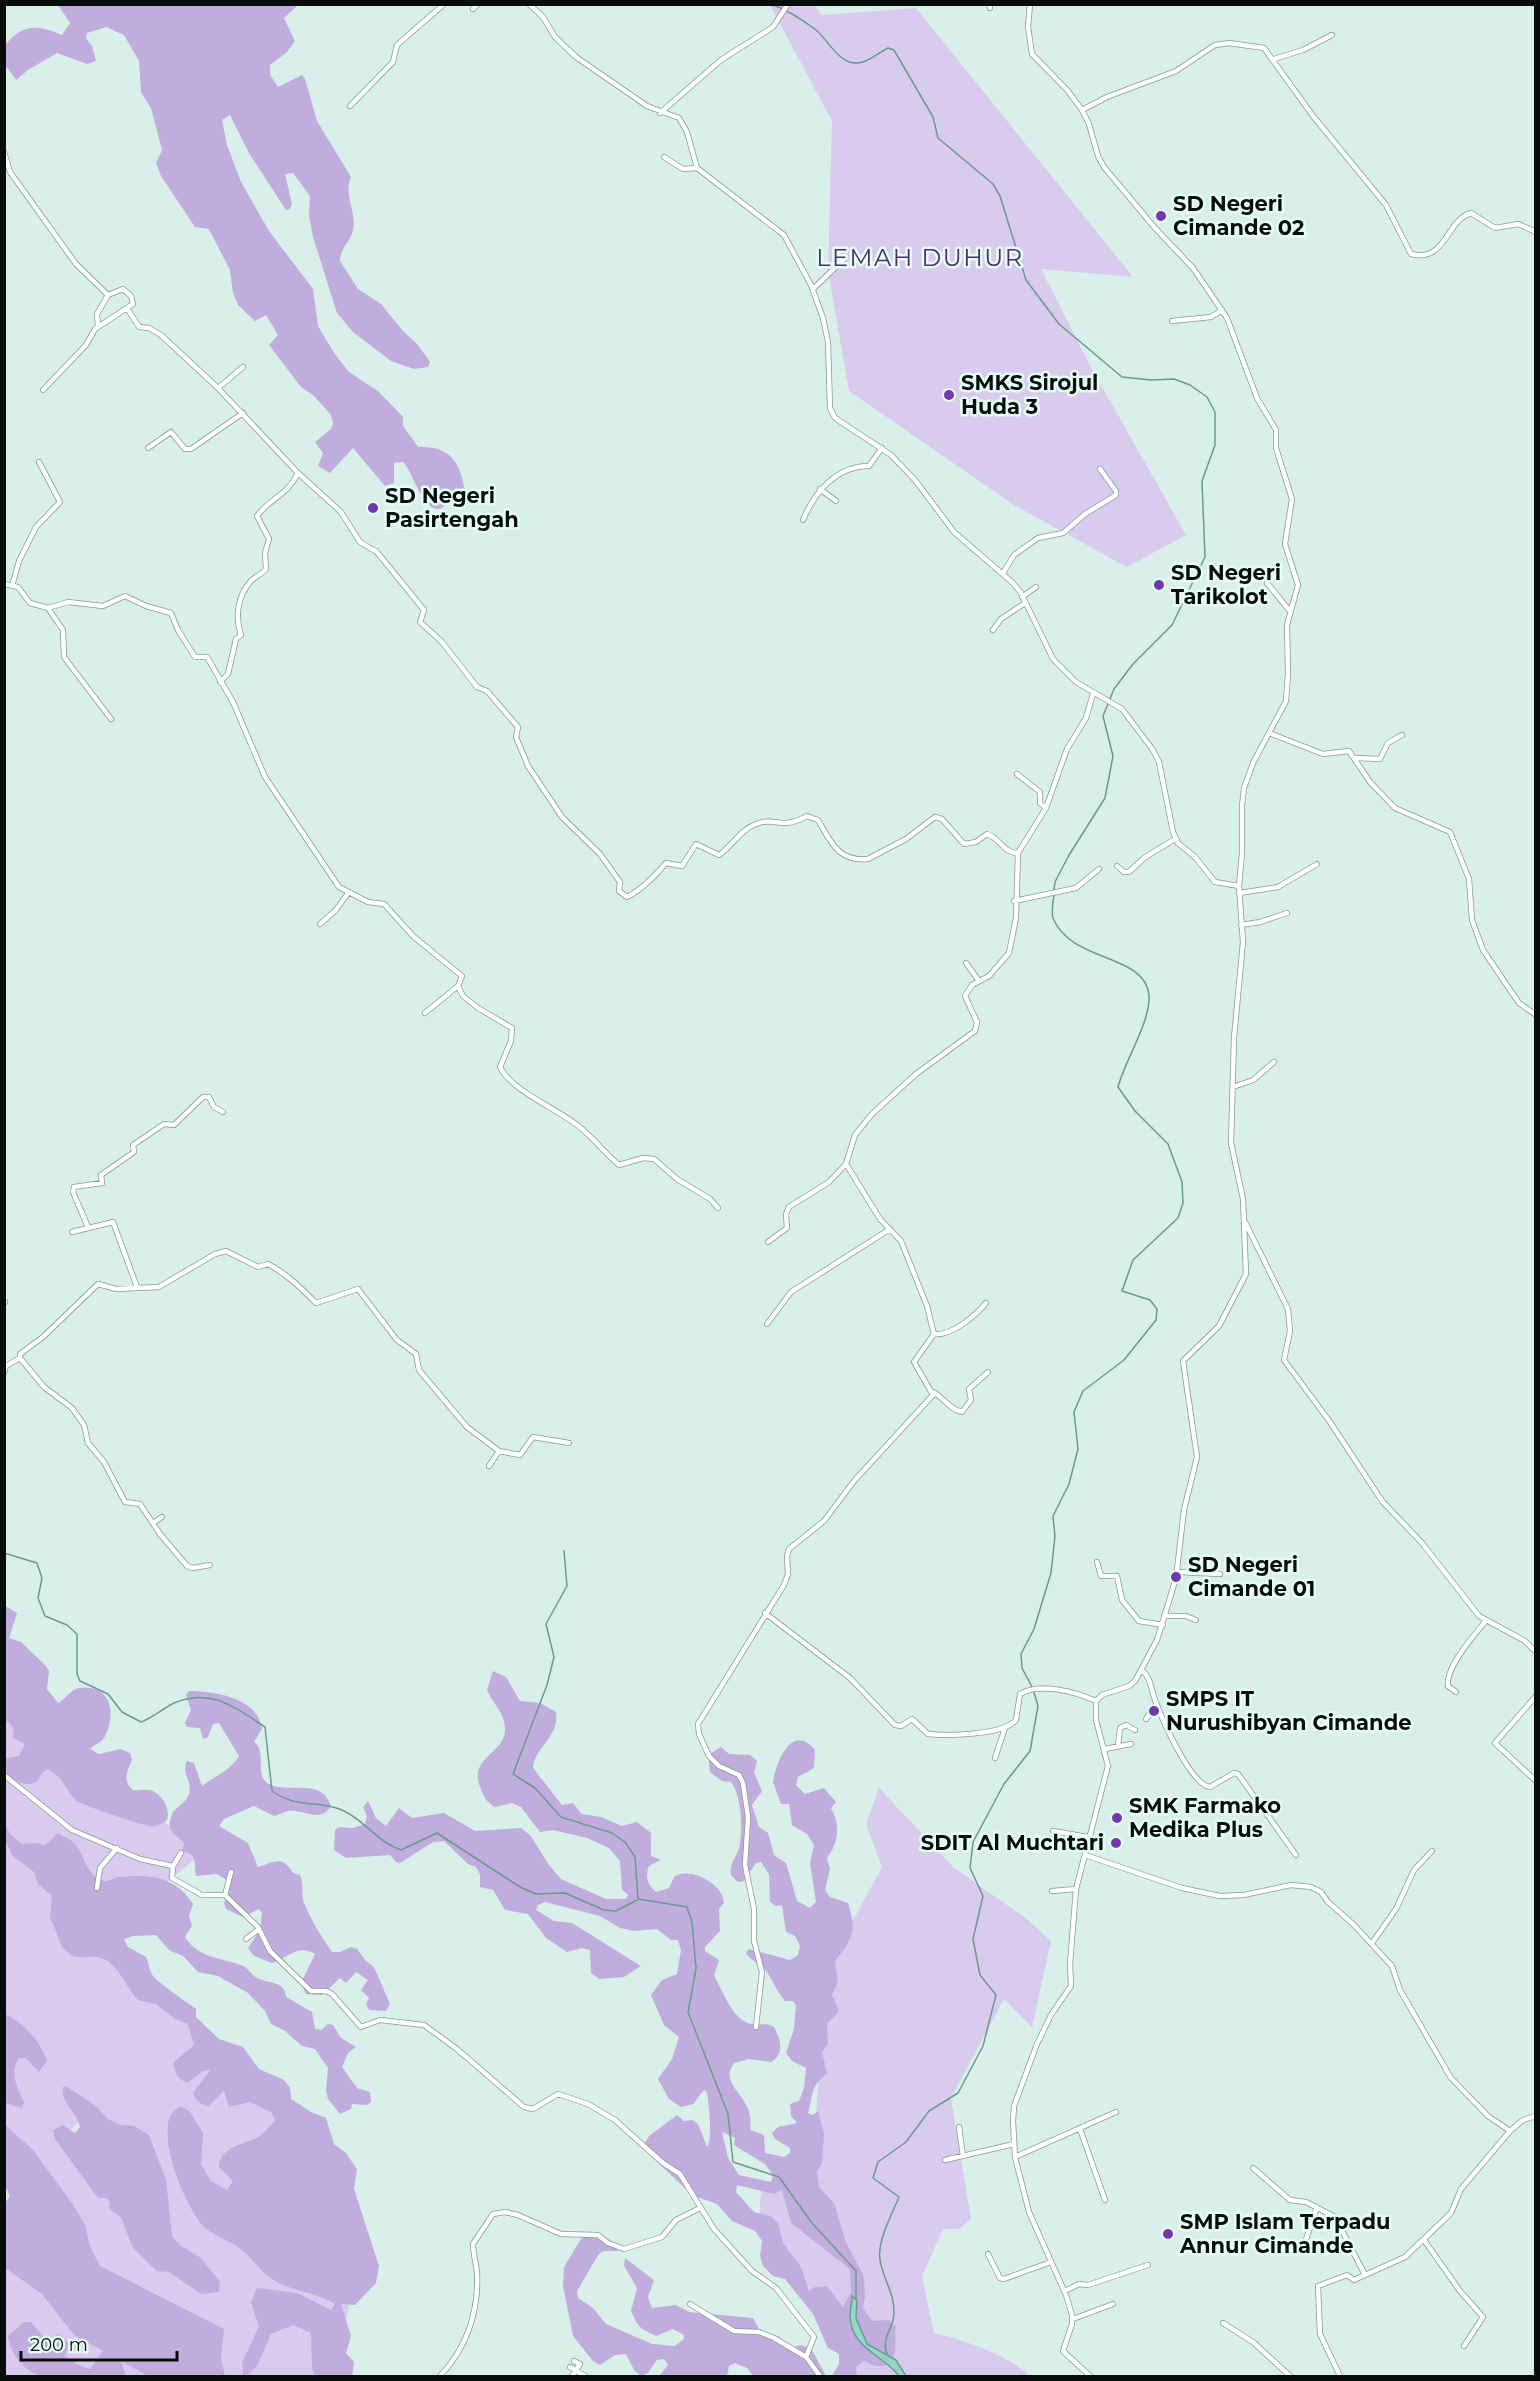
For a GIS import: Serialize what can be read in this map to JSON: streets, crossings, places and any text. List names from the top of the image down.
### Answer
{
  "districts": ["LEMAH DUHUR"],
  "places": [
    "SD Negeri Cimande 02",
    "SMKS Sirojul Huda 3",
    "SD Negeri Pasirtengah",
    "SD Negeri Tarikolot",
    "SD Negeri Cimande 01",
    "SMPS IT Nurushibyan Cimande",
    "SMK Farmako Medika Plus",
    "SDIT Al Muchtari",
    "SMP Islam Terpadu Annur Cimande"
  ],
  "scale_bar": "200 m"
}
